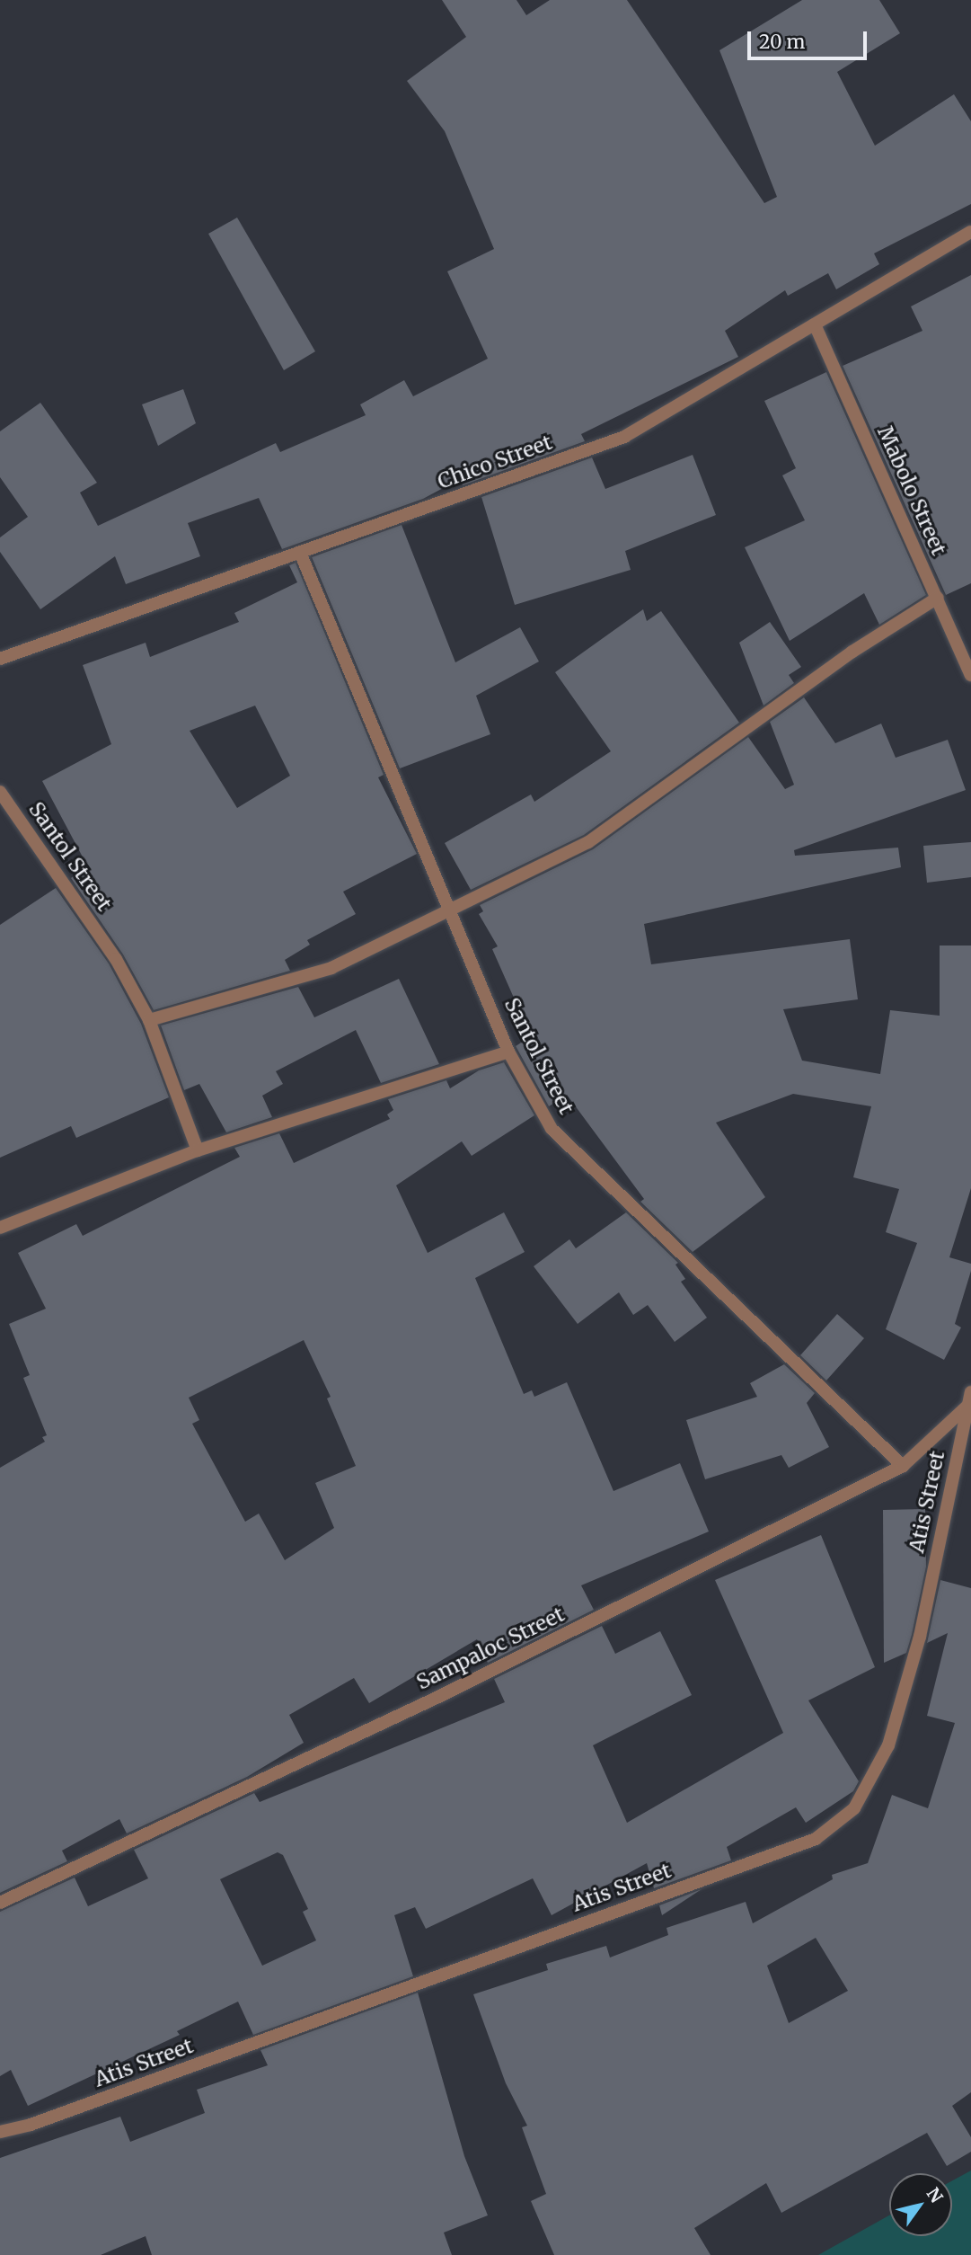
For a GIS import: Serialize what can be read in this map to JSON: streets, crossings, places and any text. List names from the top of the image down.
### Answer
{
  "streets": {
    "street": [
      "Chico Street",
      "Mabolo Street",
      "Santol Street",
      "Atis Street",
      "Sampaloc Street"
    ]
  },
  "crossings": [
    ["Chico Street", "Mabolo Street"],
    ["Chico Street", "Santol Street"],
    ["Santol Street", "Sampaloc Street"],
    ["Atis Street", "Sampaloc Street"]
  ],
  "scale_bar": "20 m",
  "north": "top right"
}
